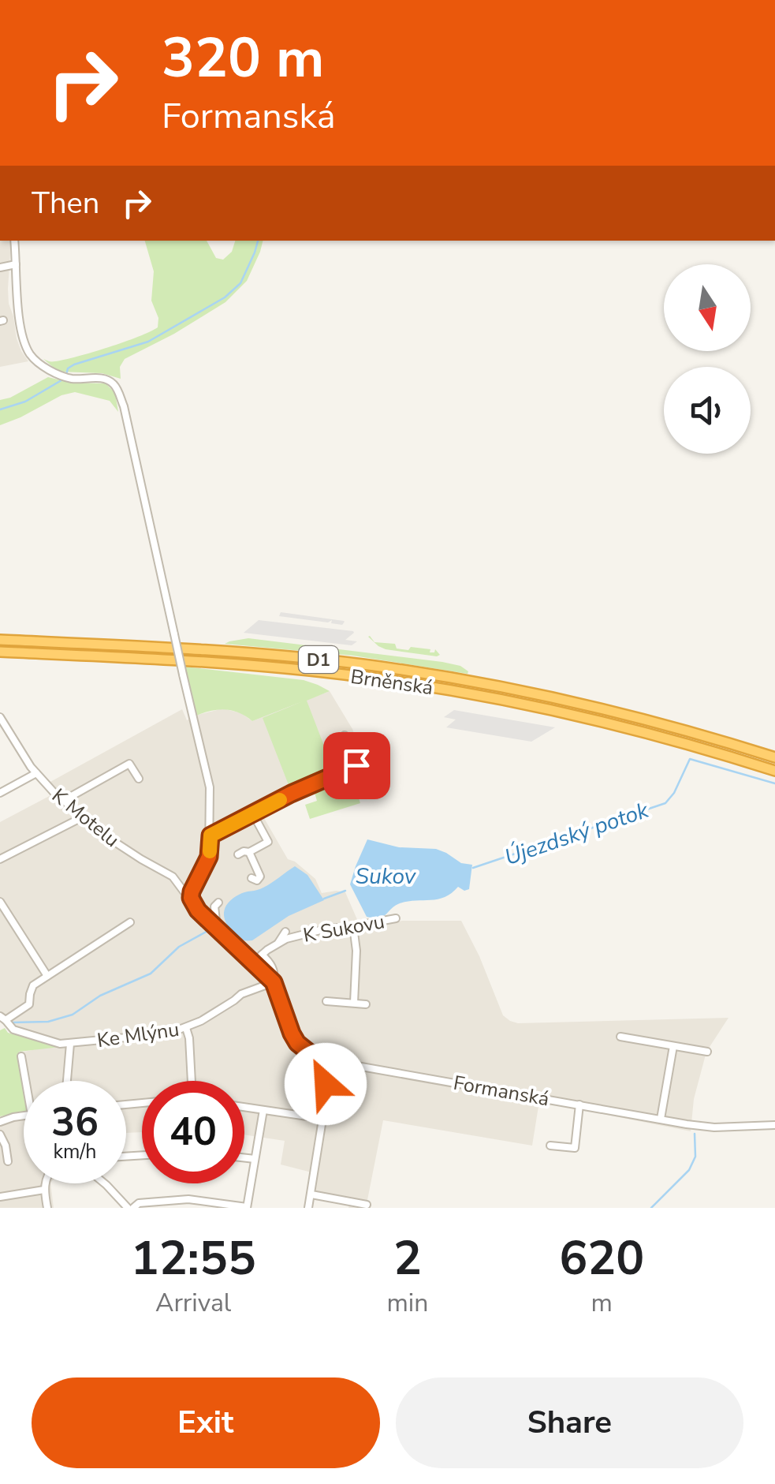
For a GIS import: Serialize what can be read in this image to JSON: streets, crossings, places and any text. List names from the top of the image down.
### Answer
{
  "streets": {
    "highway": ["D1", "Brněnská"],
    "street": [
      "K Motelu",
      "K Sukovu",
      "Ke Mlýnu",
      "Formanská"
    ]
  },
  "crossings": [
    ["K Motelu", "Formanská"],
    ["K Sukovu", "Formanská"],
    ["Ke Mlýnu", "Formanská"]
  ],
  "water": ["Újezdský potok", "Sukov"],
  "north": "bottom",
  "page": {
    "turn": ["320 m", "Formanská"],
    "then": "Then",
    "speed": "36 km/h",
    "limit": "40",
    "eta": [
      "12:55",
      "Arrival",
      "2",
      "min",
      "620",
      "m"
    ],
    "buttons": ["Exit", "Share"]
  }
}
